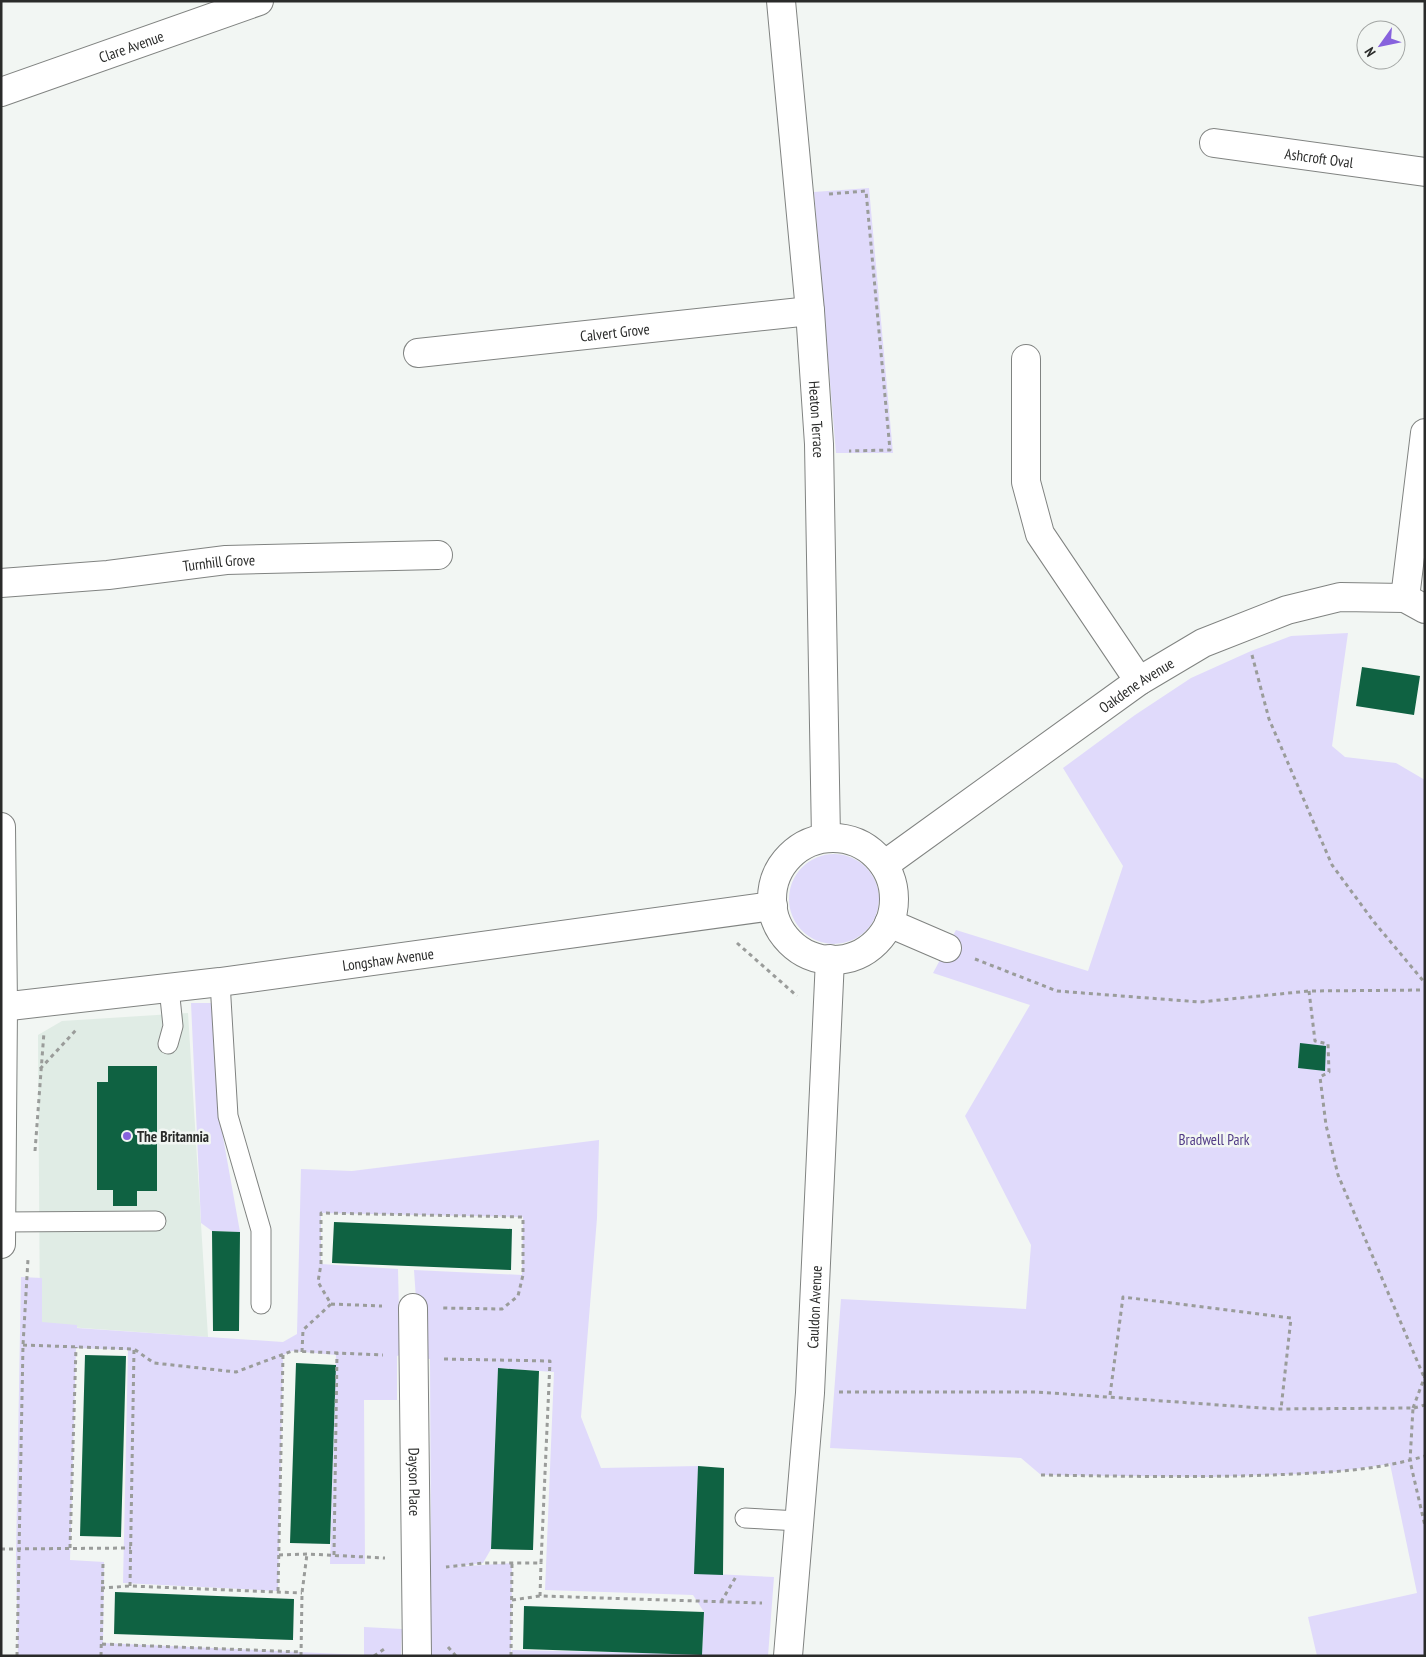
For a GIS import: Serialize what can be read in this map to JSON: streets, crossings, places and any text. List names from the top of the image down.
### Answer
{
  "streets": {
    "street": [
      "Clare Avenue",
      "Ashcroft Oval",
      "Calvert Grove",
      "Heaton Terrace",
      "Turnhill Grove",
      "Oakdene Avenue",
      "Longshaw Avenue",
      "Cauldon Avenue",
      "Dayson Place"
    ]
  },
  "crossings": [
    ["Calvert Grove", "Heaton Terrace"],
    ["Heaton Terrace", "Oakdene Avenue"],
    ["Heaton Terrace", "Longshaw Avenue"],
    ["Heaton Terrace", "Cauldon Avenue"],
    ["Oakdene Avenue", "Longshaw Avenue"],
    ["Oakdene Avenue", "Cauldon Avenue"],
    ["Longshaw Avenue", "Cauldon Avenue"]
  ],
  "parks": ["Bradwell Park"],
  "places": ["The Britannia"],
  "north": "bottom left"
}
